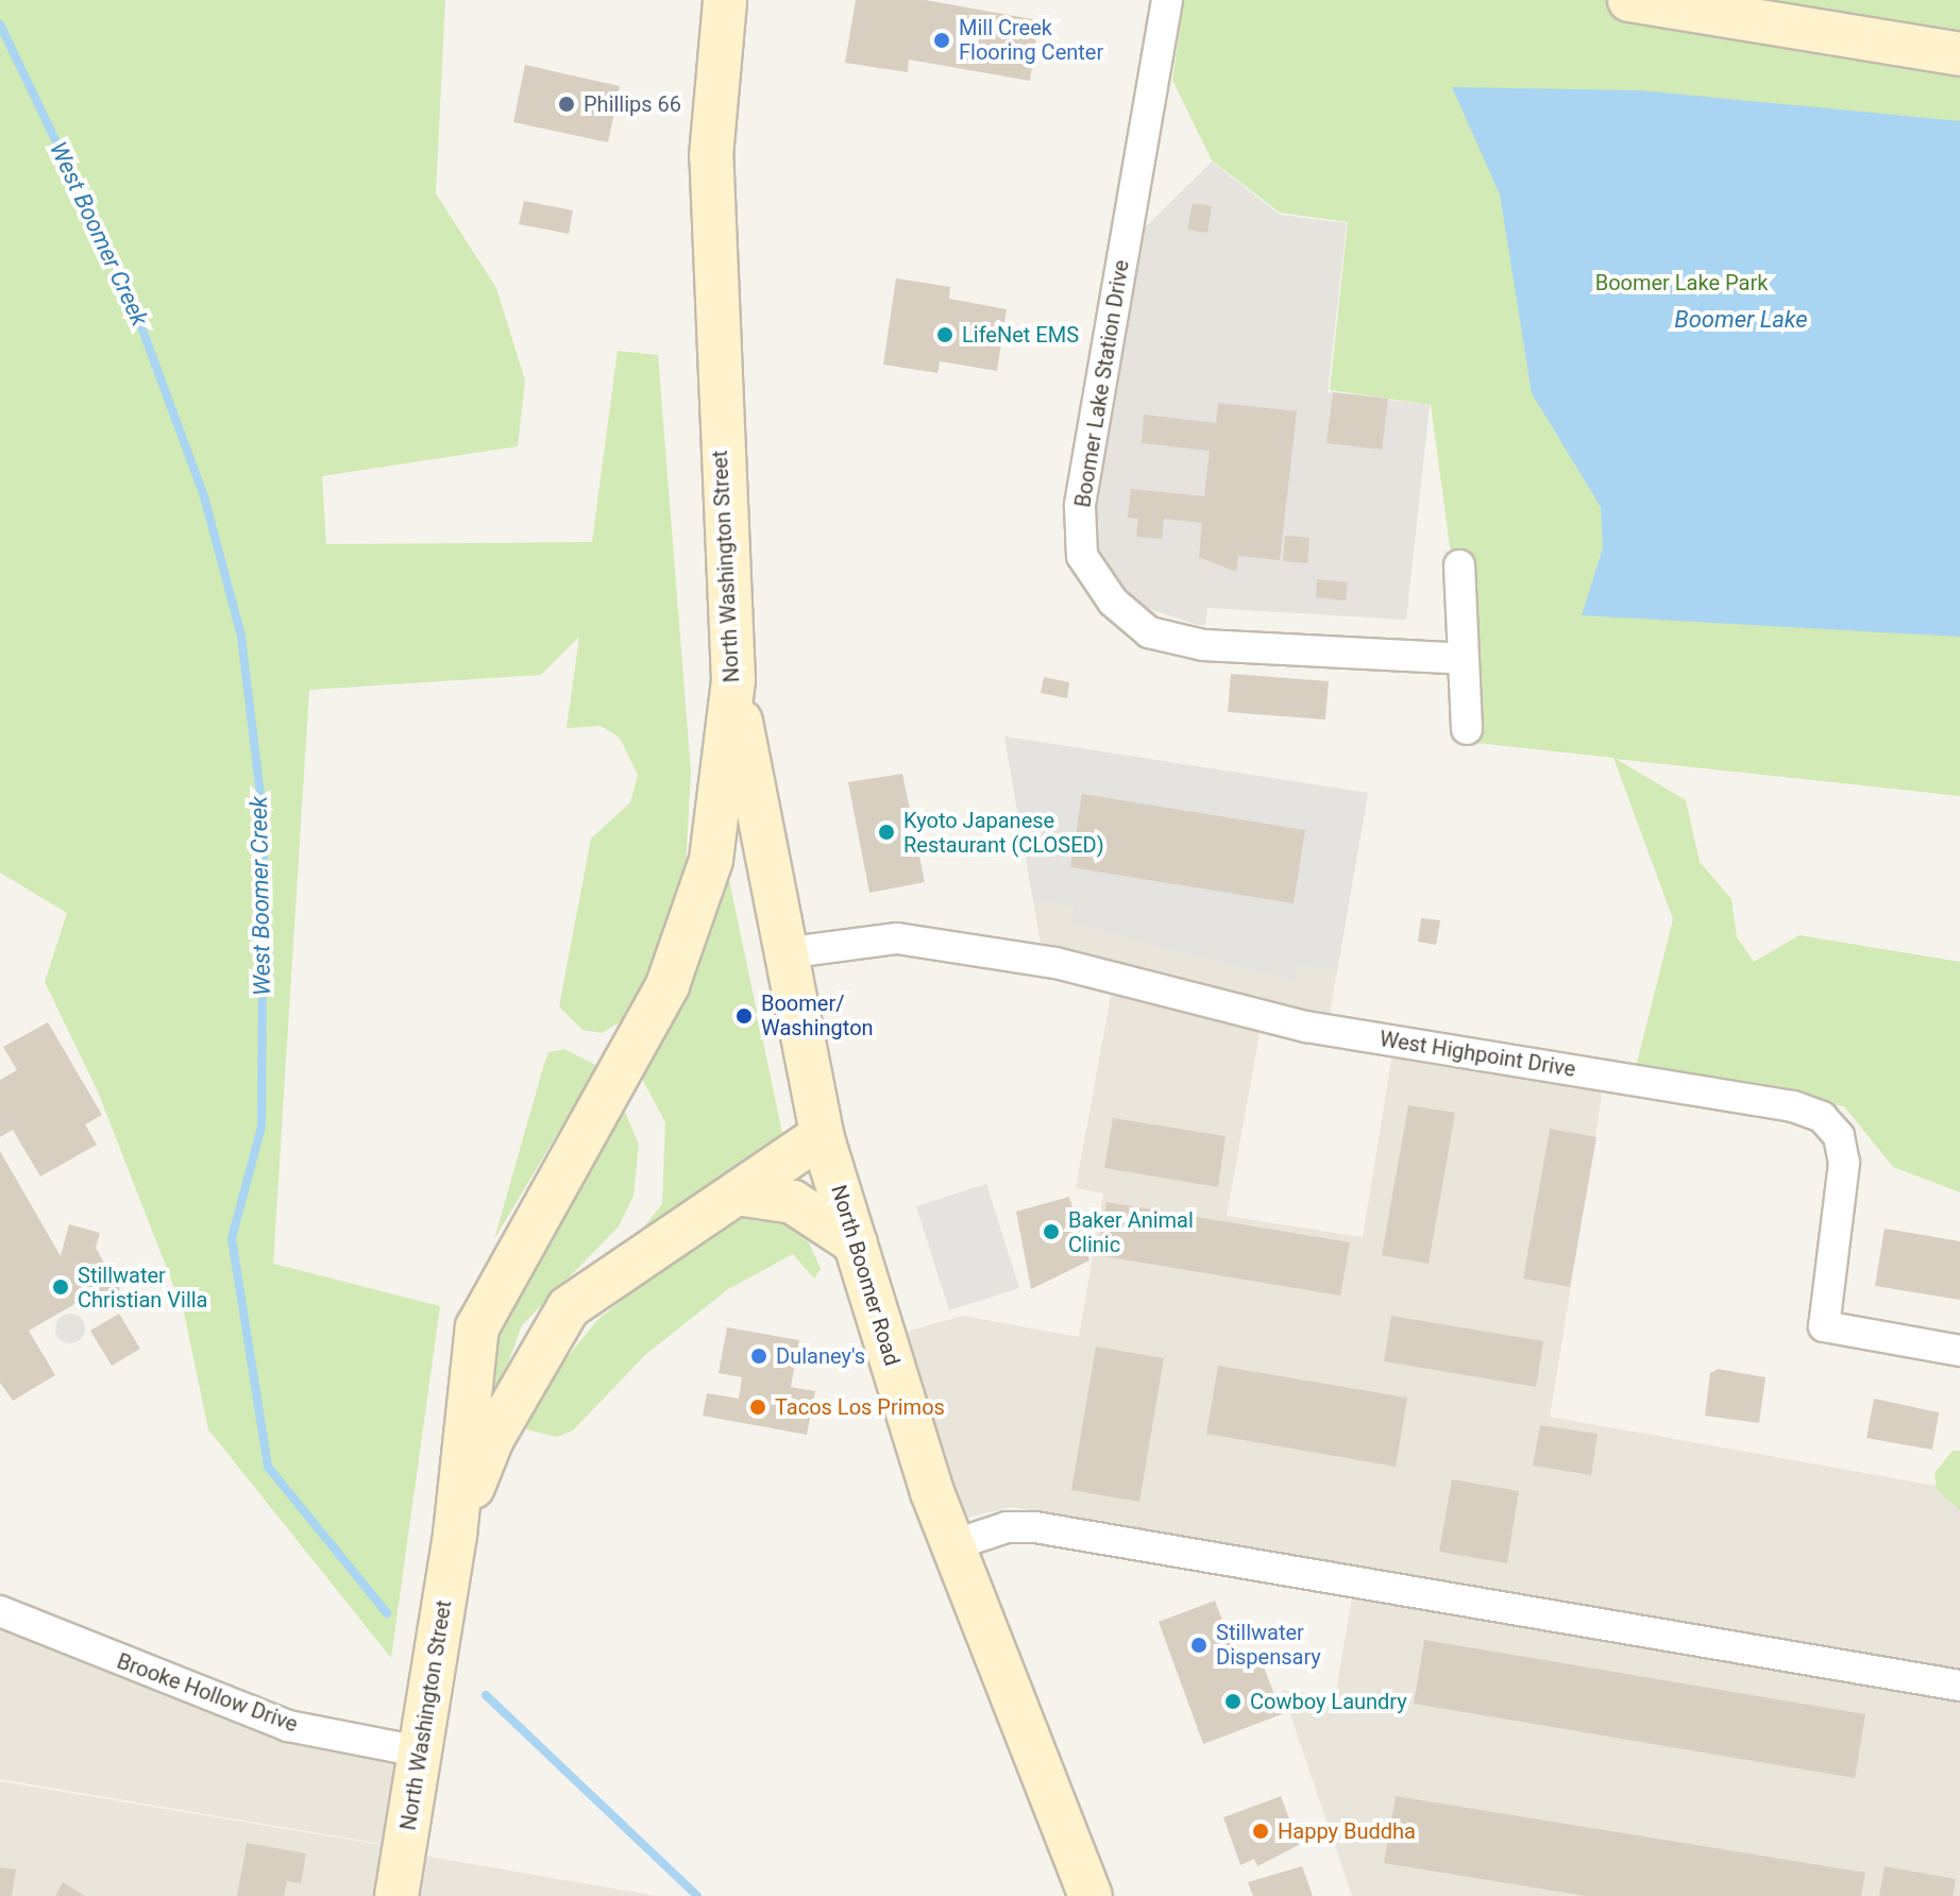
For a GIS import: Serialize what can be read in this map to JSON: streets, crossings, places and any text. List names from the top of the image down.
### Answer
{
  "streets": {
    "main road": ["North Washington Street", "North Boomer Road"],
    "street": ["Boomer Lake Station Drive", "West Highpoint Drive", "Brooke Hollow Drive"]
  },
  "crossings": [
    ["North Washington Street", "North Boomer Road"],
    ["North Washington Street", "Brooke Hollow Drive"],
    ["West Highpoint Drive", "North Boomer Road"]
  ],
  "water": ["West Boomer Creek", "Boomer Lake"],
  "parks": ["Boomer Lake Park"],
  "places": [
    "Mill Creek Flooring Center",
    "Phillips 66",
    "LifeNet EMS",
    "Kyoto Japanese Restaurant (CLOSED)",
    "Boomer/ Washington",
    "Baker Animal Clinic",
    "Stillwater Christian Villa",
    "Dulaney's",
    "Tacos Los Primos",
    "Stillwater Dispensary",
    "Cowboy Laundry",
    "Happy Buddha"
  ]
}
